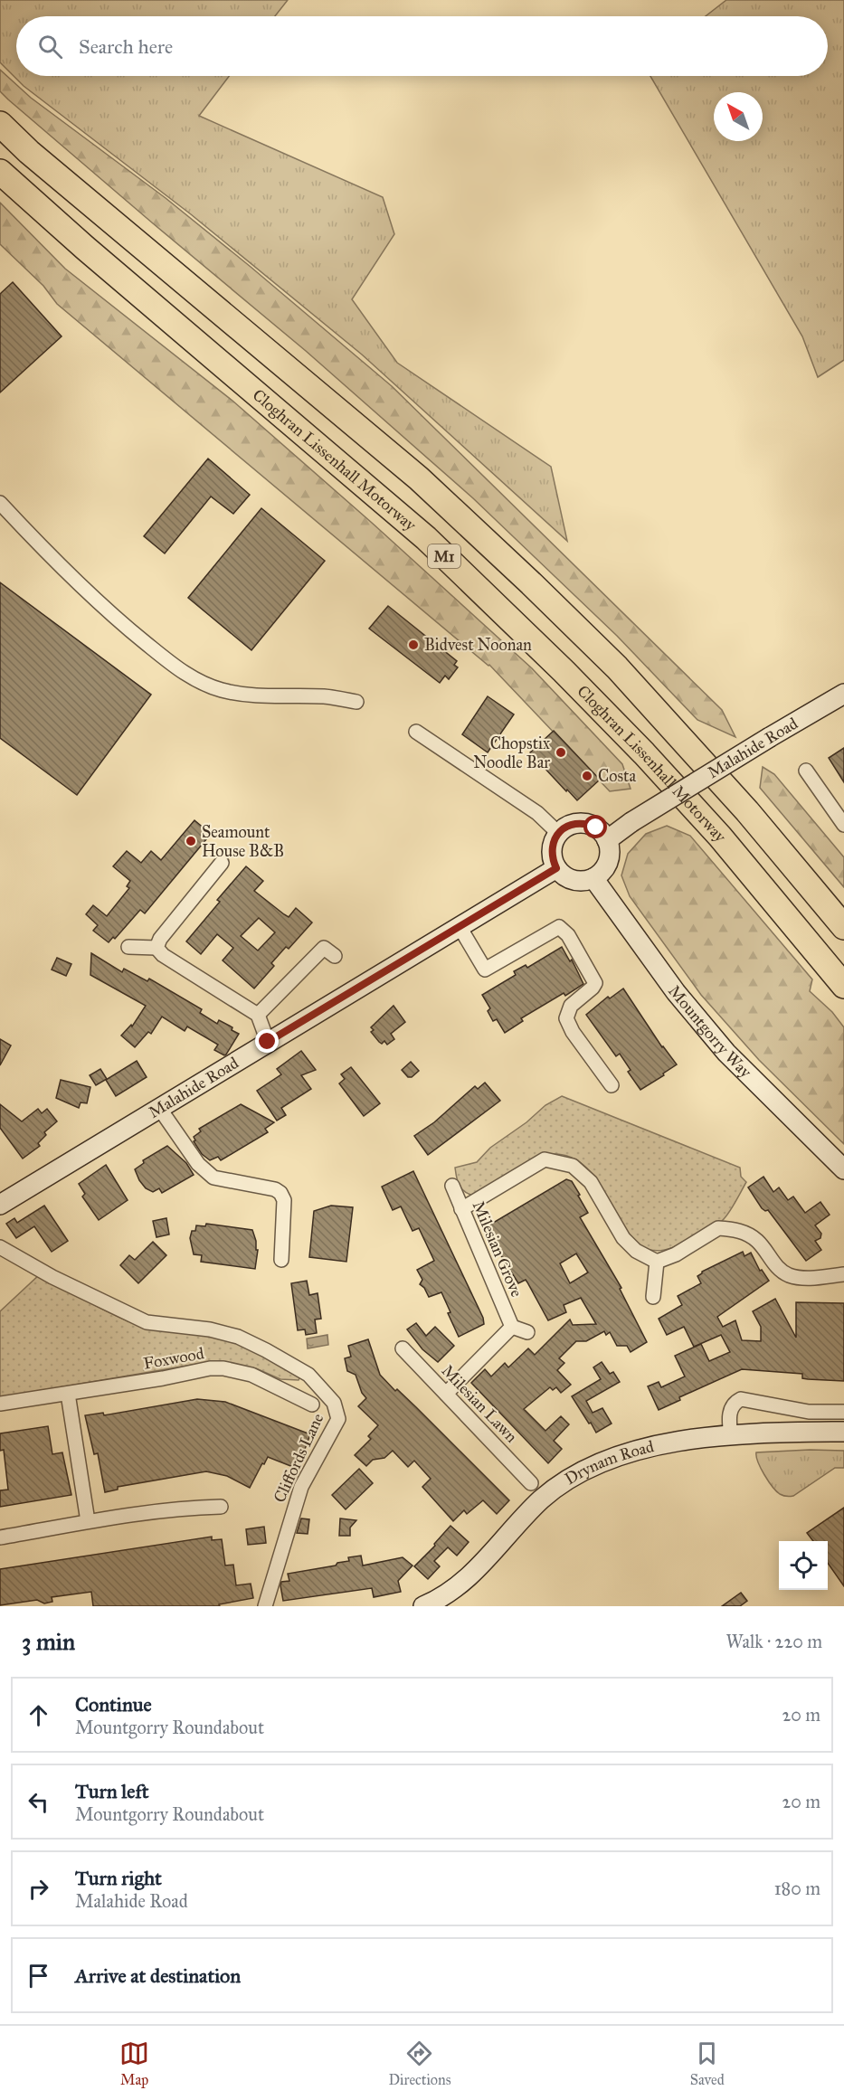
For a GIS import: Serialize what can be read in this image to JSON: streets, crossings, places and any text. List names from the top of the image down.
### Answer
{
  "streets": {
    "highway": ["Cloghran Lissenhall Motorway", "M1"],
    "main road": ["Malahide Road", "Mountgorry Way", "Drynam Road"],
    "street": [
      "Milesian Grove",
      "Foxwood",
      "Milesian Lawn",
      "Cliffords Lane"
    ]
  },
  "crossings": [
    ["Malahide Road", "Mountgorry Way"]
  ],
  "places": [
    "Bidvest Noonan",
    "Chopstix Noodle Bar",
    "Costa",
    "Seamount House B&B"
  ],
  "north": "top left",
  "page": {
    "search": "Search here",
    "heading": ["3 min", "Walk · 220 m"],
    "list": [
      ["Continue", "Mountgorry Roundabout", "20 m"],
      ["Turn left", "Mountgorry Roundabout", "20 m"],
      ["Turn right", "Malahide Road", "180 m"],
      "Arrive at destination"
    ],
    "nav": ["Map", "Directions", "Saved"]
  }
}
